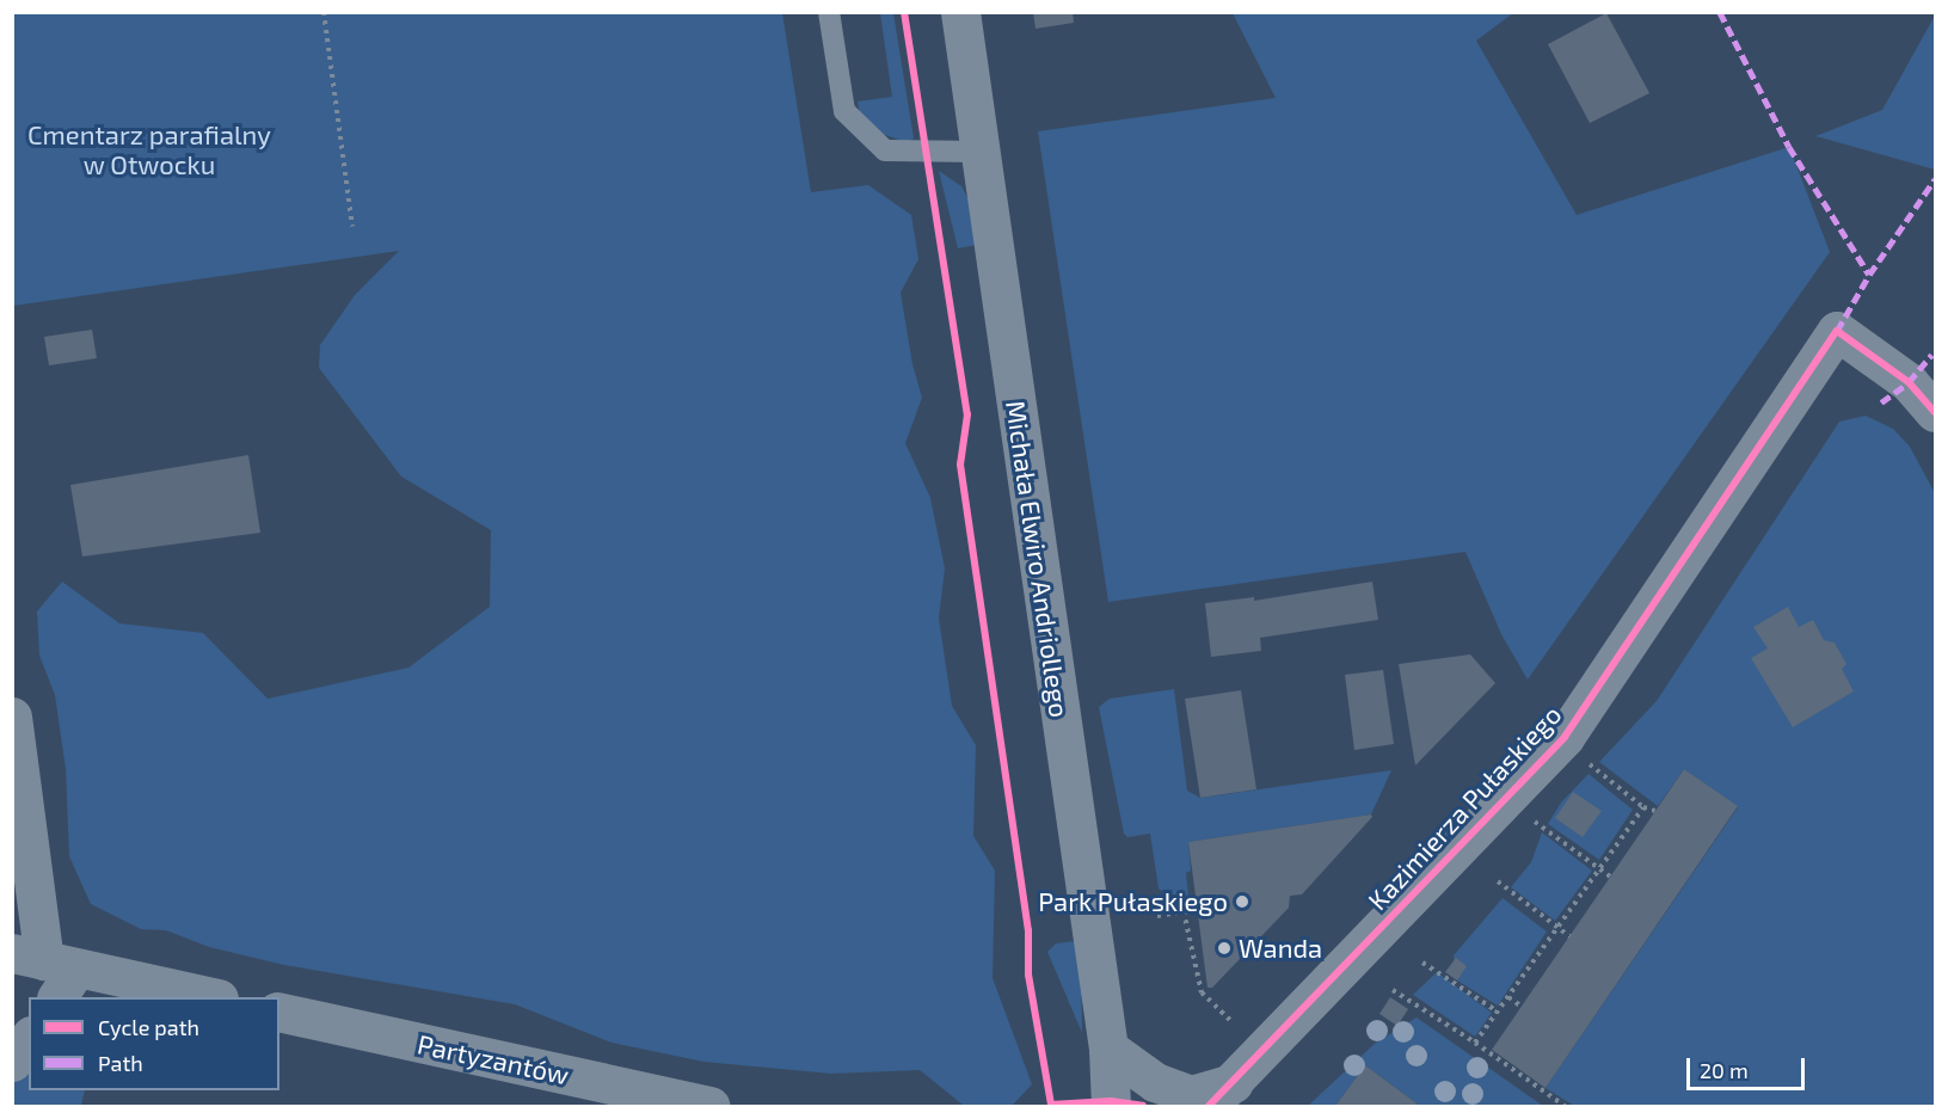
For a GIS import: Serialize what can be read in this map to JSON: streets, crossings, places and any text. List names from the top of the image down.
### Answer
{
  "streets": {
    "street": ["Michała Elwiro Andriollego", "Kazimierza Pułaskiego", "Partyzantów"]
  },
  "parks": ["Cmentarz parafialny w Otwocku"],
  "places": ["Park Pułaskiego", "Wanda"],
  "legend": ["Cycle path", "Path"],
  "scale_bar": "20 m"
}
